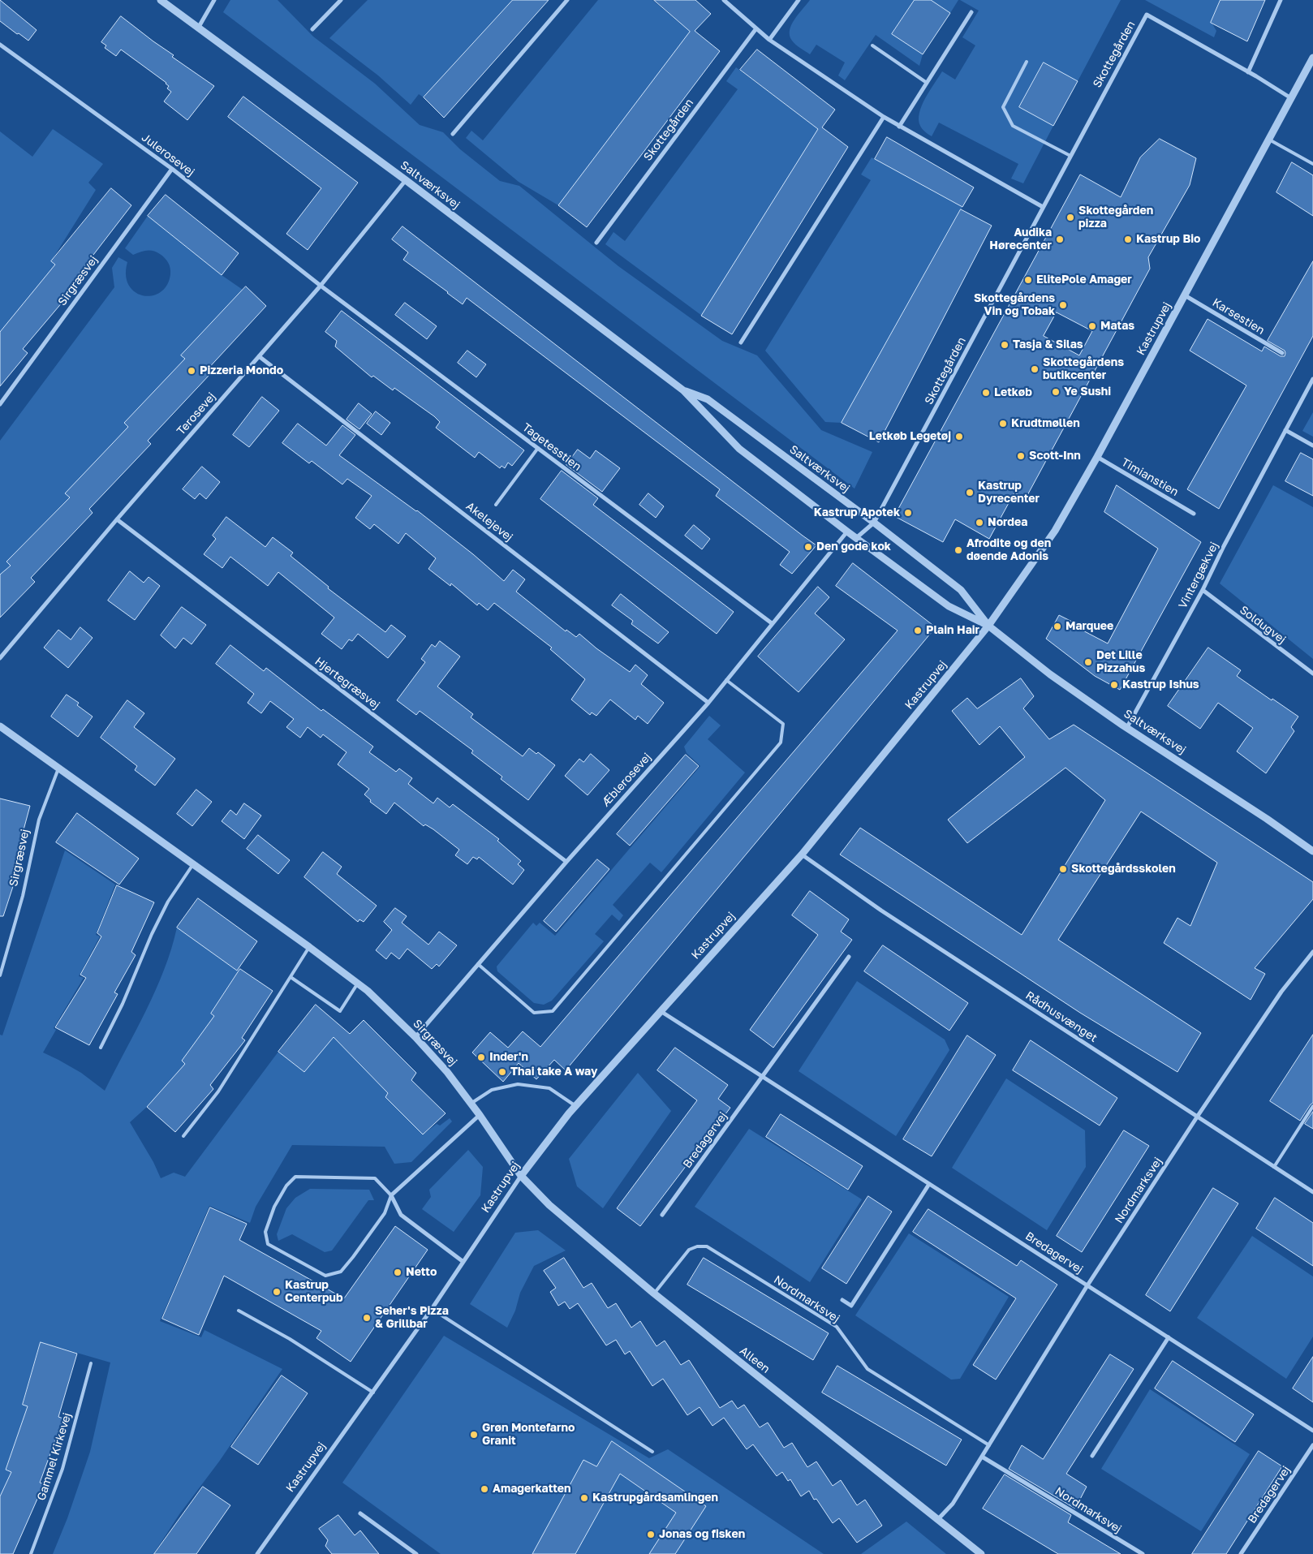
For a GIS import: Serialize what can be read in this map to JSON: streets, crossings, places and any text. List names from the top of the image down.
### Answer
{
  "streets": {
    "street": [
      "Skottegården",
      "Julerosevej",
      "Saltværksvej",
      "Sirgræsvej",
      "Karsestien",
      "Kastrupvej",
      "Terosevej",
      "Tagetesstien",
      "Timianstien",
      "Akelejevej",
      "Vintergækvej",
      "Soldugvej",
      "Hjertegræsvej",
      "Æblerosevej",
      "Rådhusvænget",
      "Bredagervej",
      "Nordmarksvej",
      "Alleen"
    ],
    "lane": ["Gammel Kirkevej"]
  },
  "crossings": [
    ["Skottegården", "Saltværksvej"],
    ["Skottegården", "Kastrupvej"],
    ["Julerosevej", "Sirgræsvej"],
    ["Julerosevej", "Terosevej"],
    ["Julerosevej", "Tagetesstien"],
    ["Saltværksvej", "Kastrupvej"],
    ["Saltværksvej", "Terosevej"],
    ["Saltværksvej", "Vintergækvej"],
    ["Saltværksvej", "Æblerosevej"],
    ["Sirgræsvej", "Kastrupvej"],
    ["Sirgræsvej", "Æblerosevej"],
    ["Sirgræsvej", "Alleen"],
    ["Karsestien", "Kastrupvej"],
    ["Kastrupvej", "Timianstien"],
    ["Kastrupvej", "Rådhusvænget"],
    ["Kastrupvej", "Bredagervej"],
    ["Kastrupvej", "Alleen"],
    ["Terosevej", "Tagetesstien"],
    ["Terosevej", "Akelejevej"],
    ["Terosevej", "Hjertegræsvej"],
    ["Tagetesstien", "Æblerosevej"],
    ["Akelejevej", "Æblerosevej"],
    ["Vintergækvej", "Soldugvej"],
    ["Hjertegræsvej", "Æblerosevej"],
    ["Rådhusvænget", "Nordmarksvej"],
    ["Bredagervej", "Nordmarksvej"],
    ["Nordmarksvej", "Alleen"]
  ],
  "places": [
    "Skottegården pizza",
    "Audika Hørecenter",
    "Kastrup Bio",
    "ElitePole Amager",
    "Skottegårdens Vin og Tobak",
    "Matas",
    "Tasja & Silas",
    "Skottegårdens butikcenter",
    "Pizzeria Mondo",
    "Ye Sushi",
    "Letkøb",
    "Krudtmøllen",
    "Letkøb Legetøj",
    "Scott-Inn",
    "Kastrup Dyrecenter",
    "Kastrup Apotek",
    "Nordea",
    "Den gode kok",
    "Afrodite og den døende Adonis",
    "Marquee",
    "Plain Hair",
    "Det Lille Pizzahus",
    "Kastrup Ishus",
    "Skottegårdsskolen",
    "Inder'n",
    "Thai take A way",
    "Netto",
    "Kastrup Centerpub",
    "Seher's Pizza & Grillbar",
    "Grøn Montefarno Granit",
    "Amagerkatten",
    "Kastrupgårdsamlingen",
    "Jonas og fisken"
  ]
}
